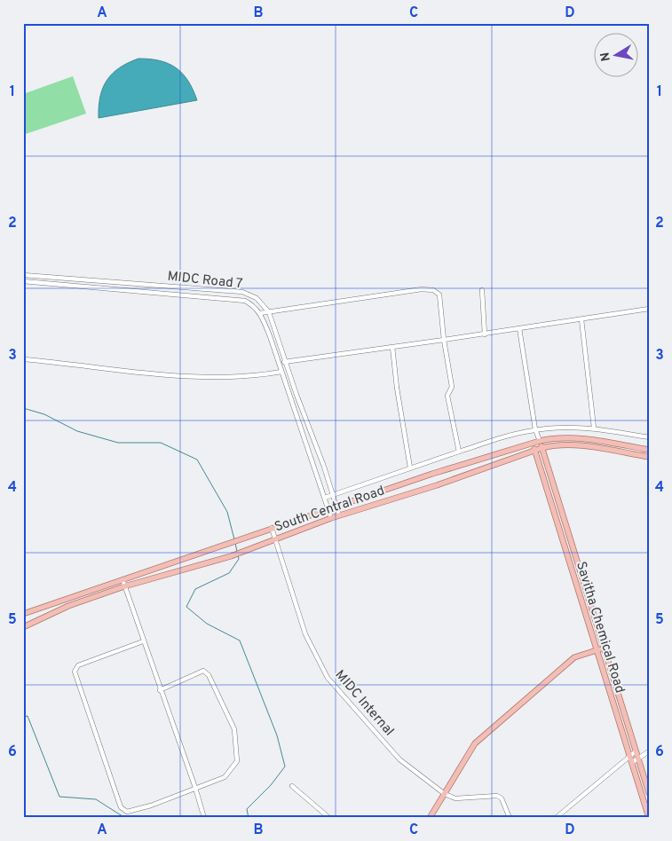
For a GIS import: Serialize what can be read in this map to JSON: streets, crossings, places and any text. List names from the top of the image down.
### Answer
{
  "streets": {
    "main road": ["South Central Road", "Savitha Chemical Road"],
    "street": ["MIDC Road 7", "MIDC Internal"]
  },
  "crossings": [
    ["MIDC Road 7", "South Central Road"],
    ["South Central Road", "Savitha Chemical Road"],
    ["South Central Road", "MIDC Internal"]
  ],
  "north": "left",
  "grid": {
    "columns": [
      "A",
      "B",
      "C",
      "D"
    ],
    "rows": [
      "1",
      "2",
      "3",
      "4",
      "5",
      "6"
    ]
  }
}
